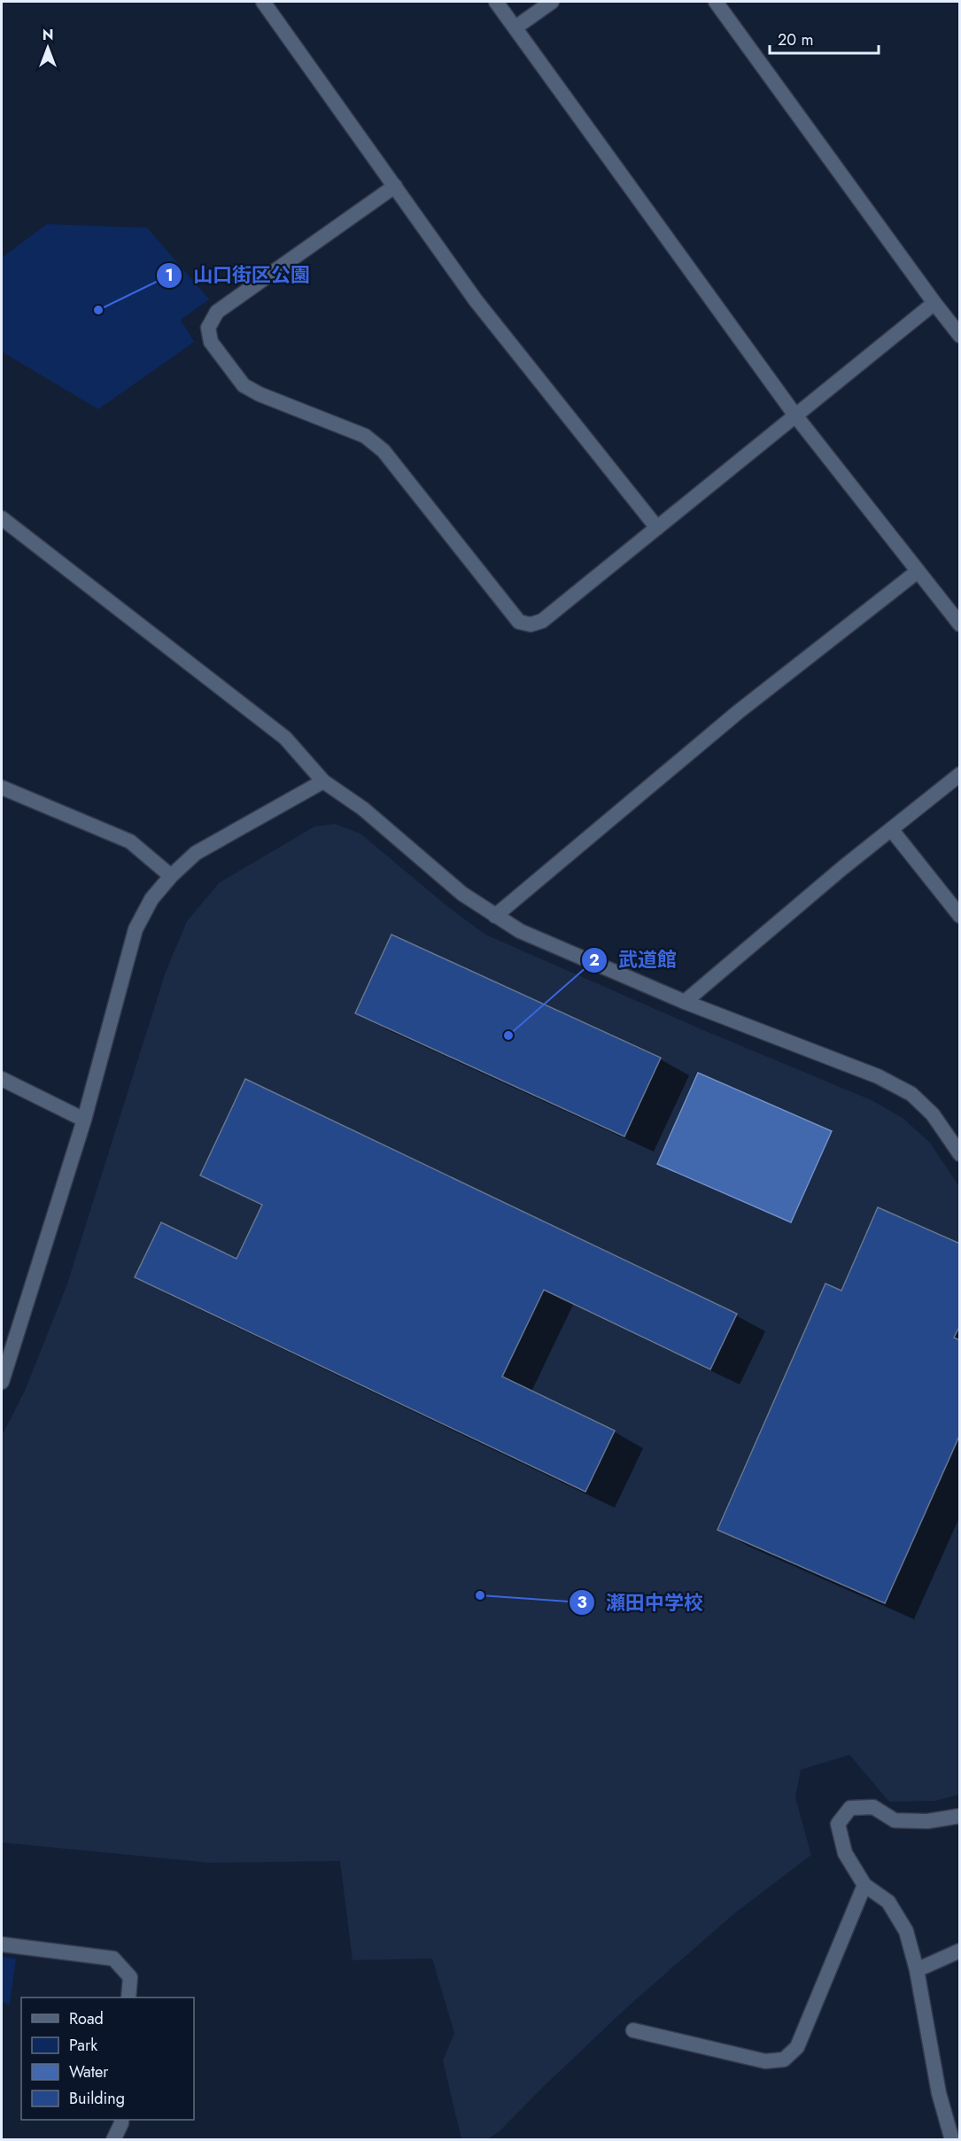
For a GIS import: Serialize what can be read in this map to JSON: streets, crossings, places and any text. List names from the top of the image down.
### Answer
{
  "places": ["山口街区公園", "武道館", "瀬田中学校"],
  "legend": [
    "Road",
    "Park",
    "Water",
    "Building"
  ],
  "scale_bar": "20 m",
  "north": "top"
}
